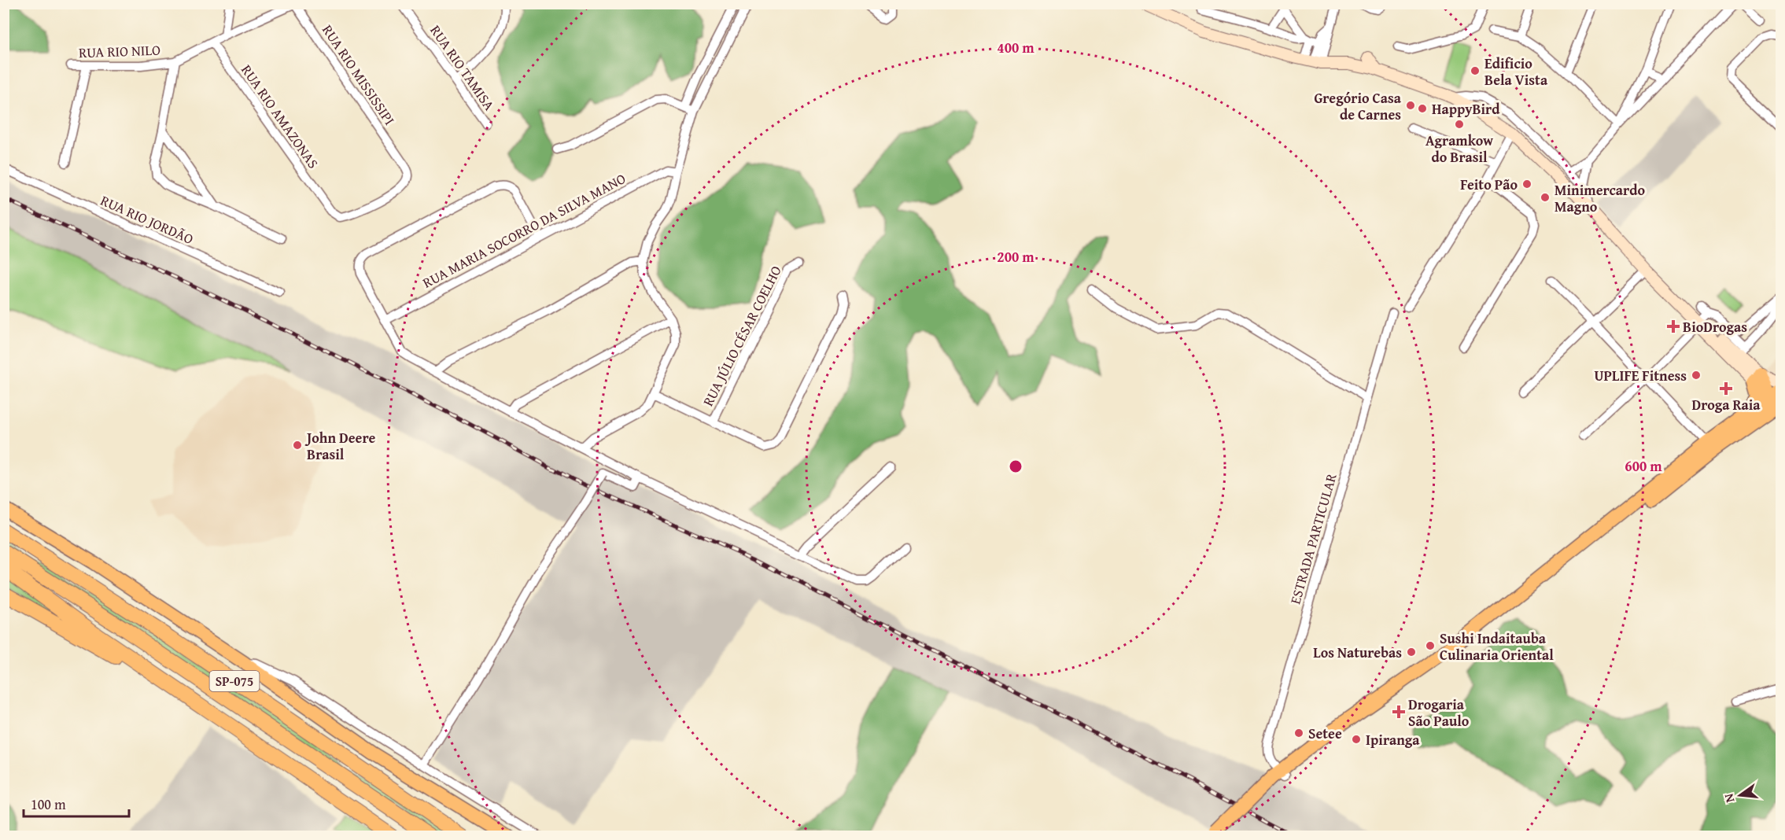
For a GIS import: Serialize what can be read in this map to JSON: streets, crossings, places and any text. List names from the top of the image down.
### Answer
{
  "streets": {
    "highway": ["SP-075"],
    "street": [
      "RUA RIO NILO",
      "RUA RIO TAMISA",
      "RUA RIO MISSISSIPI",
      "RUA RIO AMAZONAS",
      "RUA RIO JORDÃO",
      "RUA MARIA SOCORRO DA SILVA MANO",
      "RUA JÚLIO CÉSAR COELHO",
      "ESTRADA PARTICULAR"
    ]
  },
  "crossings": [
    ["RUA RIO NILO", "RUA RIO MISSISSIPI"],
    ["RUA RIO NILO", "RUA RIO AMAZONAS"],
    ["RUA RIO MISSISSIPI", "RUA RIO AMAZONAS"]
  ],
  "places": {
    "other": [
      "Edificio Bela Vista",
      "Gregório Casa de Carnes",
      "HappyBird",
      "Agramkow do Brasil",
      "Feito Pão",
      "Minimercardo Magno",
      "UPLIFE Fitness",
      "John Deere Brasil",
      "Sushi Indaitauba Culinaria Oriental",
      "Los Naturebas",
      "Setee",
      "Ipiranga"
    ],
    "health": ["BioDrogas", "Droga Raia", "Drogaria São Paulo"]
  },
  "scale_bar": "100 m",
  "north": "left",
  "rings": ["400 m", "200 m", "600 m"]
}
